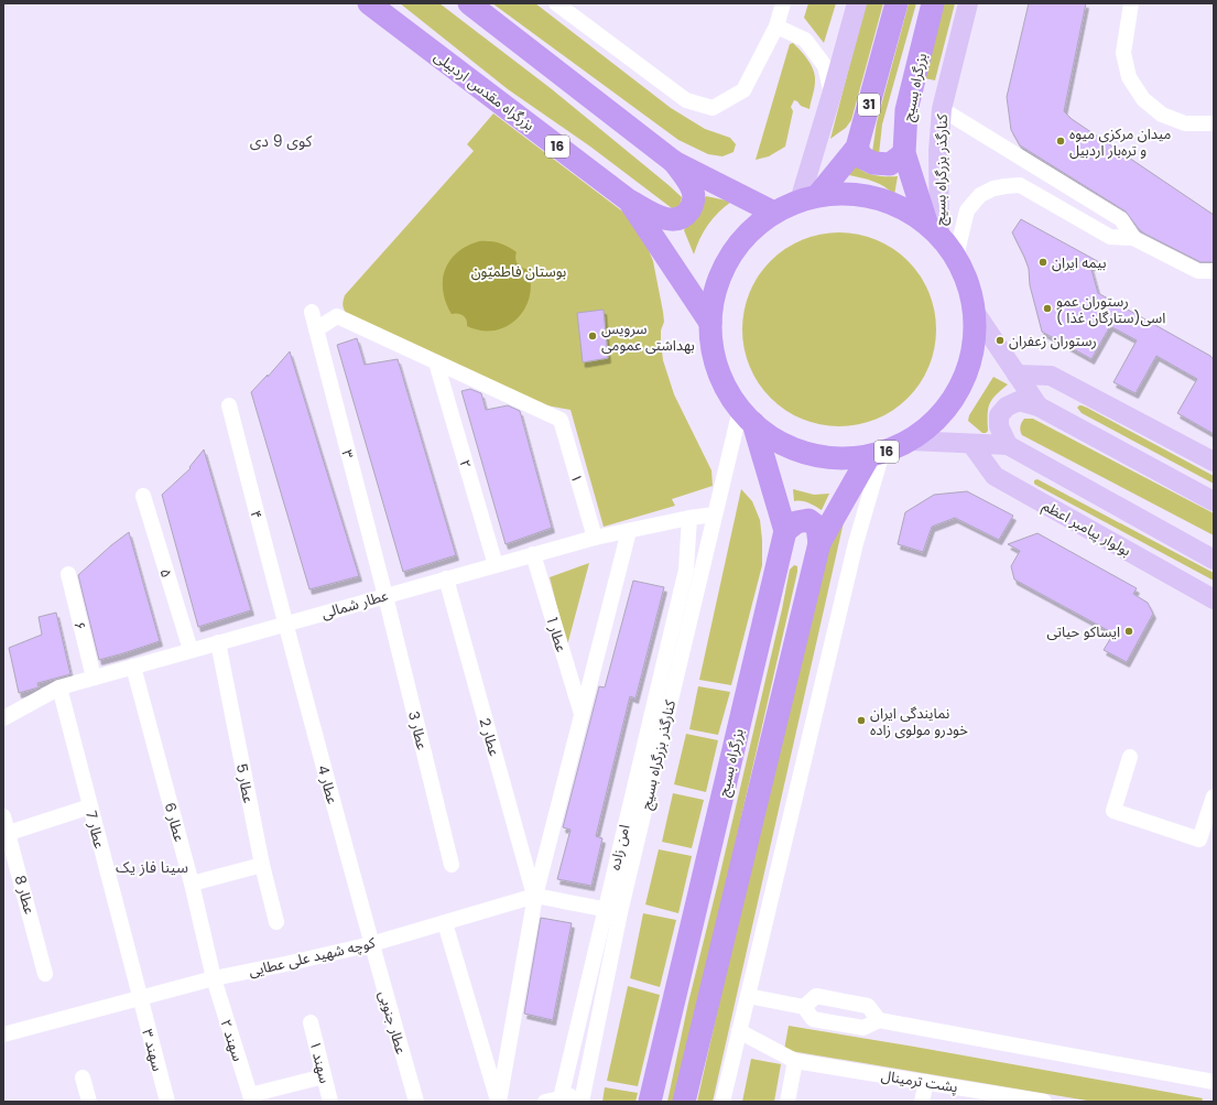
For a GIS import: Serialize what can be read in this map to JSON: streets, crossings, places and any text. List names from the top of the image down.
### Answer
{
  "streets": {
    "highway": [
      "بزرگراه بسیج",
      "بزرگراه مقدس اردبیلی",
      "31",
      "16"
    ],
    "main road": ["کنارگذر بزرگراه بسیج", "بولوار پیامبر اعظم"],
    "street": [
      "۳",
      "۲",
      "۱",
      "۴",
      "۵",
      "عطار شمالی",
      "۶",
      "عطار 1",
      "عطار 3",
      "عطار 2",
      "عطار 5",
      "عطار 4",
      "عطار 6",
      "عطار 7",
      "امن زاده",
      "عطار 8",
      "کوچه شهید علی عطایی",
      "عطار جنوبی",
      "سهند ۲",
      "سهند ۳",
      "سهند ۱",
      "پشت ترمینال"
    ]
  },
  "crossings": [
    ["بزرگراه بسیج", "16"],
    ["بزرگراه بسیج", "کنارگذر بزرگراه بسیج"],
    ["بزرگراه مقدس اردبیلی", "16"],
    ["31", "16"],
    ["16", "کنارگذر بزرگراه بسیج"],
    ["کنارگذر بزرگراه بسیج", "عطار شمالی"],
    ["کنارگذر بزرگراه بسیج", "کوچه شهید علی عطایی"],
    ["۳", "عطار شمالی"],
    ["۳", "عطار 3"],
    ["۲", "۱"],
    ["۲", "عطار شمالی"],
    ["۱", "عطار شمالی"],
    ["۴", "عطار شمالی"],
    ["۴", "عطار 4"],
    ["۵", "عطار شمالی"],
    ["عطار شمالی", "۶"],
    ["عطار شمالی", "عطار 1"],
    ["عطار شمالی", "عطار 3"],
    ["عطار شمالی", "عطار 2"],
    ["عطار شمالی", "عطار 5"],
    ["عطار شمالی", "عطار 4"],
    ["عطار شمالی", "عطار 6"],
    ["عطار شمالی", "عطار 7"],
    ["عطار شمالی", "امن زاده"],
    ["عطار 2", "کوچه شهید علی عطایی"],
    ["عطار 4", "کوچه شهید علی عطایی"],
    ["عطار 4", "عطار جنوبی"],
    ["عطار 6", "کوچه شهید علی عطایی"],
    ["عطار 6", "سهند ۲"],
    ["عطار 7", "کوچه شهید علی عطایی"],
    ["عطار 7", "سهند ۳"],
    ["امن زاده", "کوچه شهید علی عطایی"],
    ["کوچه شهید علی عطایی", "عطار جنوبی"],
    ["کوچه شهید علی عطایی", "سهند ۲"],
    ["کوچه شهید علی عطایی", "سهند ۳"]
  ],
  "districts": ["کوی 9 دی", "سینا فاز یک"],
  "parks": ["بوستان فاطمیّون"],
  "places": [
    "میدان مرکزی میوه و تره‌بار اردبیل",
    "بیمه ایران",
    "رستوران عمو اسی(ستارگان غذا )",
    "سرویس بهداشتی عمومی",
    "رستوران زعفران",
    "ایساکو حیاتی",
    "نمایندگی ایران خودرو مولوی زاده"
  ]
}
